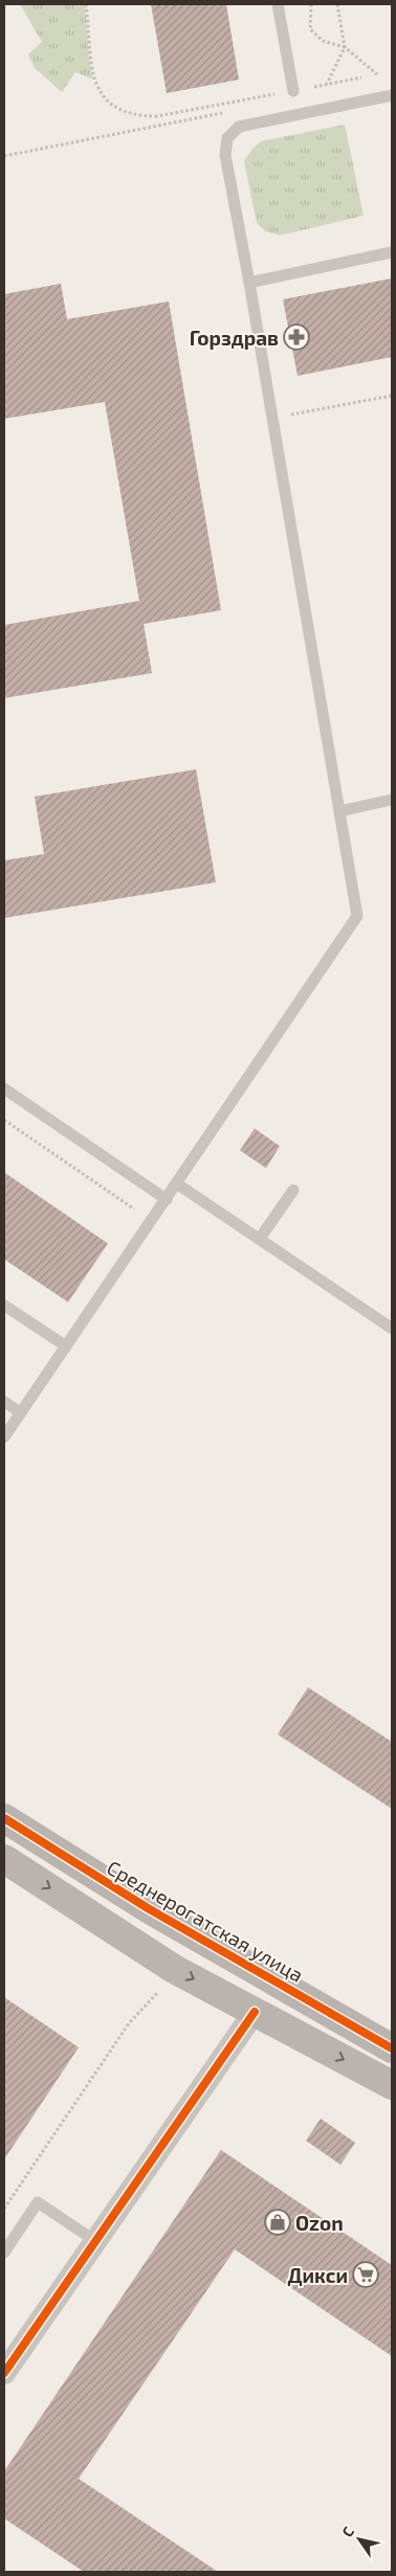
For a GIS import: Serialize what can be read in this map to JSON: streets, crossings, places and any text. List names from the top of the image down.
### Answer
{
  "streets": {
    "street": ["Среднерогатская улица"]
  },
  "places": {
    "pharmacy": ["Горздрав"],
    "shop": ["Ozon"],
    "supermarket": ["Дикси"]
  },
  "north": "top left"
}
